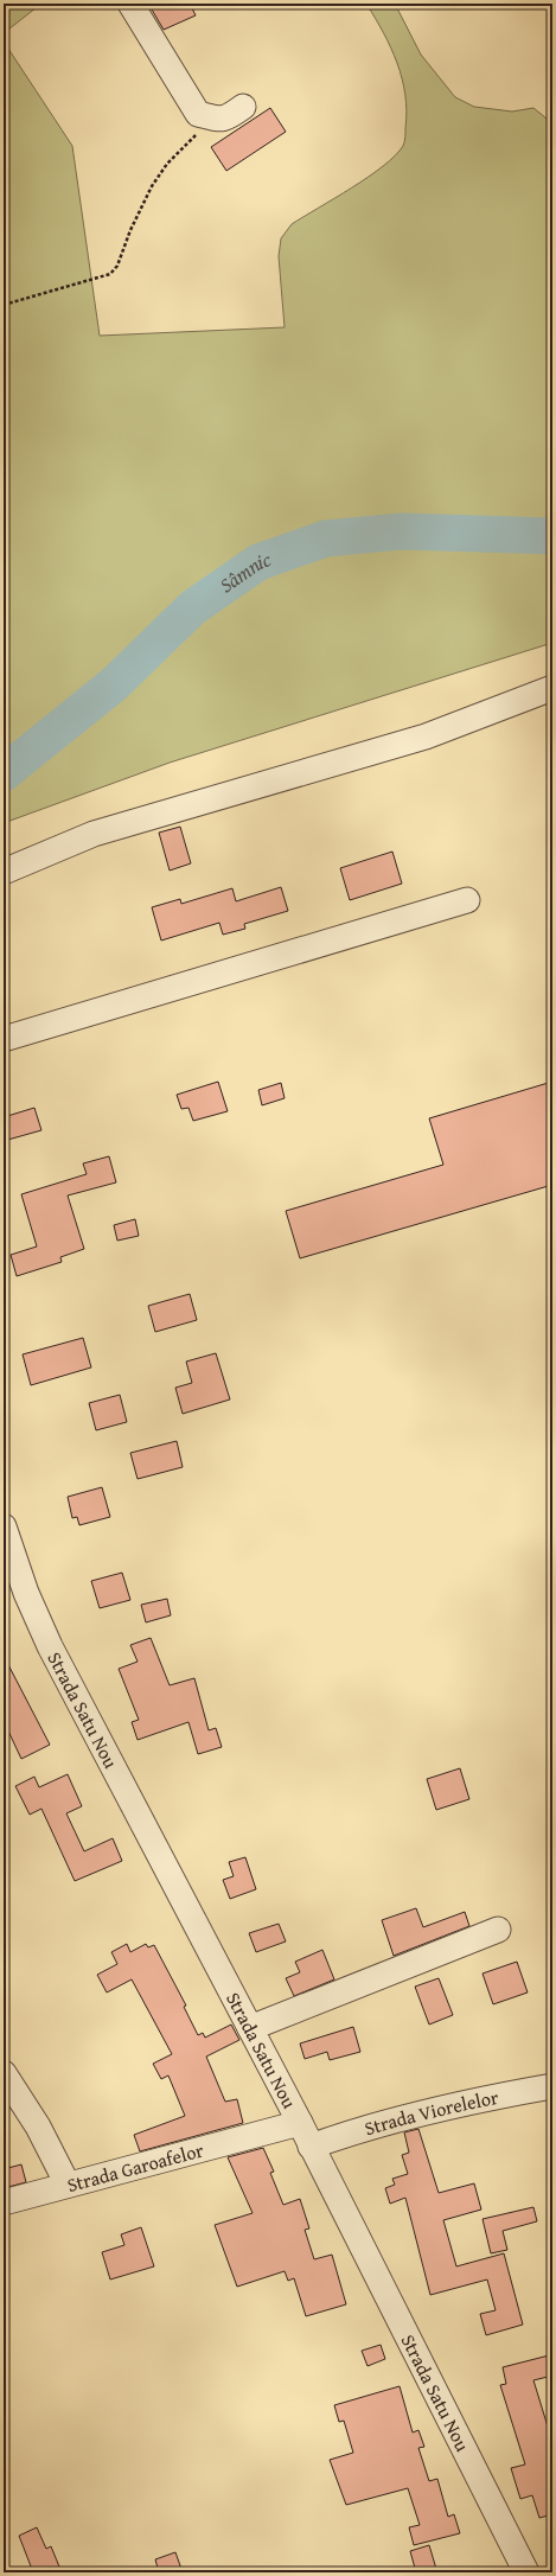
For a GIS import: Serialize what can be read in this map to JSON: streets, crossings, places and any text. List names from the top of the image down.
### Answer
{
  "streets": {
    "street": ["Strada Satu Nou", "Strada Viorelelor", "Strada Garoafelor"]
  },
  "crossings": [
    ["Strada Satu Nou", "Strada Viorelelor"],
    ["Strada Satu Nou", "Strada Garoafelor"]
  ],
  "water": ["Sâmnic"]
}
